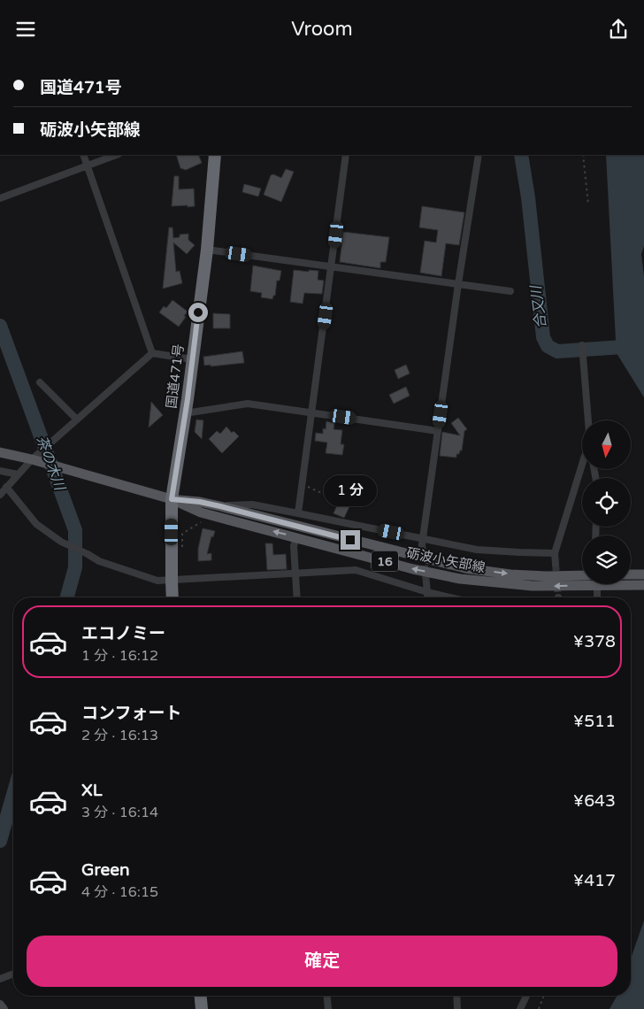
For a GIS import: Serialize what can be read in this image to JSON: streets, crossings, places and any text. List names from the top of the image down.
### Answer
{
  "streets": {
    "highway": ["国道471号"],
    "main road": ["砺波小矢部線", "16"]
  },
  "crossings": [
    ["国道471号", "砺波小矢部線"]
  ],
  "water": ["合又川", "茶の木川"],
  "north": "bottom",
  "page": {
    "header": "Vroom",
    "banner": ["国道471号", "砺波小矢部線"],
    "bubble": "1 分",
    "list": [
      {
        "name": "エコノミー",
        "note": "1 分 · 16:12",
        "value": "¥378"
      },
      {
        "name": "コンフォート",
        "note": "2 分 · 16:13",
        "value": "¥511"
      },
      {
        "name": "XL",
        "note": "3 分 · 16:14",
        "value": "¥643"
      },
      {
        "name": "Green",
        "note": "4 分 · 16:15",
        "value": "¥417"
      }
    ],
    "buttons": "確定"
  }
}
